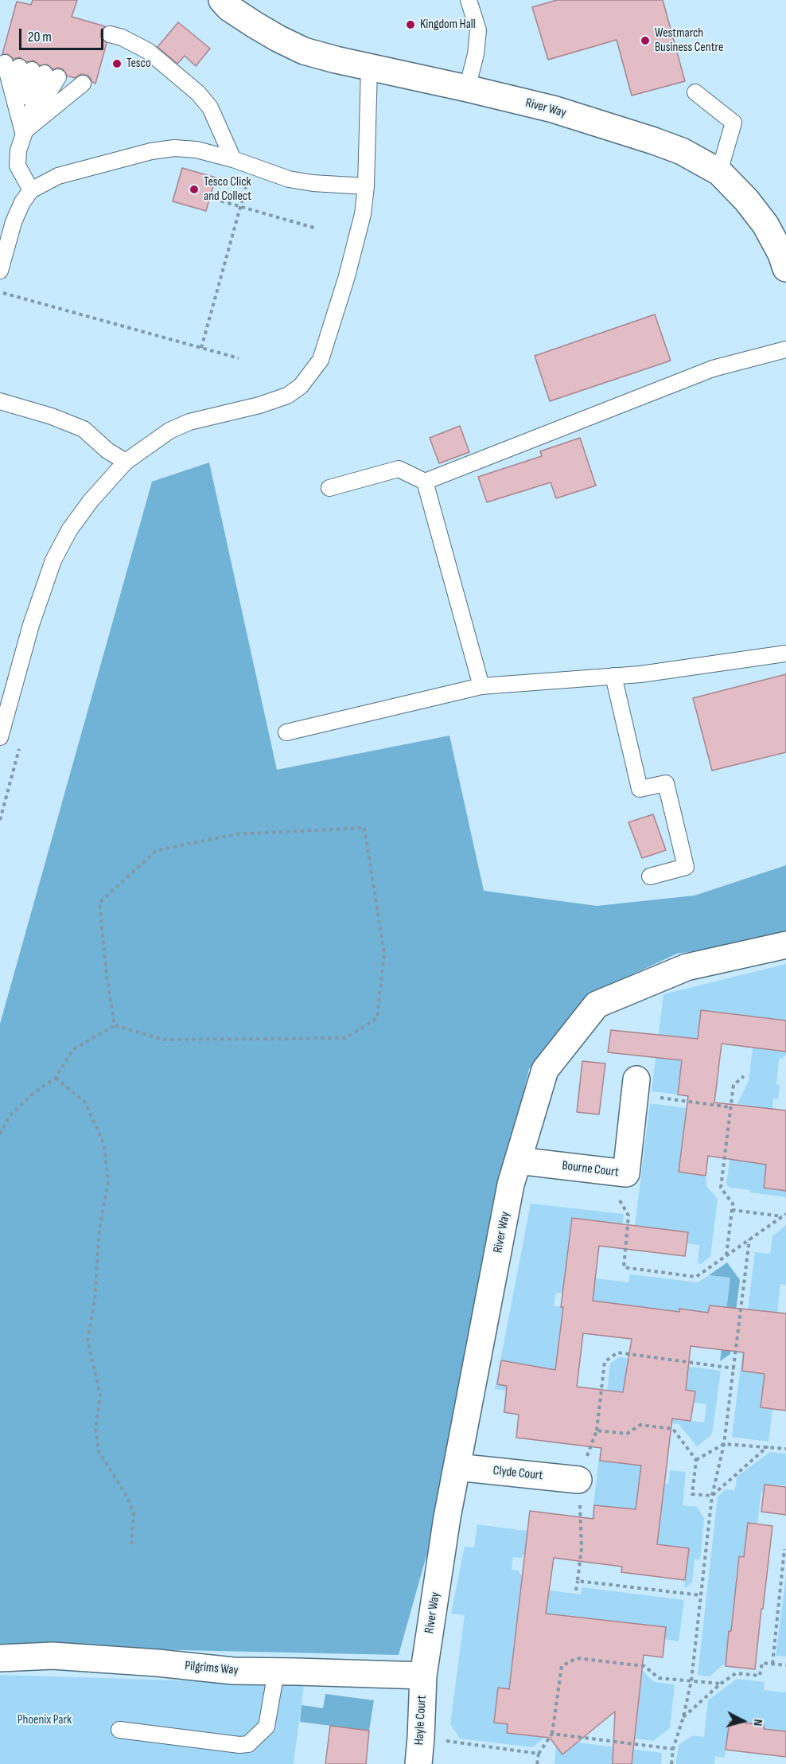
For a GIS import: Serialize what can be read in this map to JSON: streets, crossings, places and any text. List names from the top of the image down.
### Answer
{
  "streets": {
    "street": [
      "River Way",
      "Bourne Court",
      "Clyde Court",
      "Pilgrims Way",
      "Hayle Court"
    ]
  },
  "crossings": [
    ["River Way", "Bourne Court"],
    ["River Way", "Clyde Court"],
    ["River Way", "Pilgrims Way"],
    ["River Way", "Hayle Court"],
    ["Pilgrims Way", "Hayle Court"]
  ],
  "parks": ["Phoenix Park"],
  "places": [
    "Kingdom Hall",
    "Westmarch Business Centre",
    "Tesco",
    "Tesco Click and Collect"
  ],
  "scale_bar": "20 m",
  "north": "right"
}
